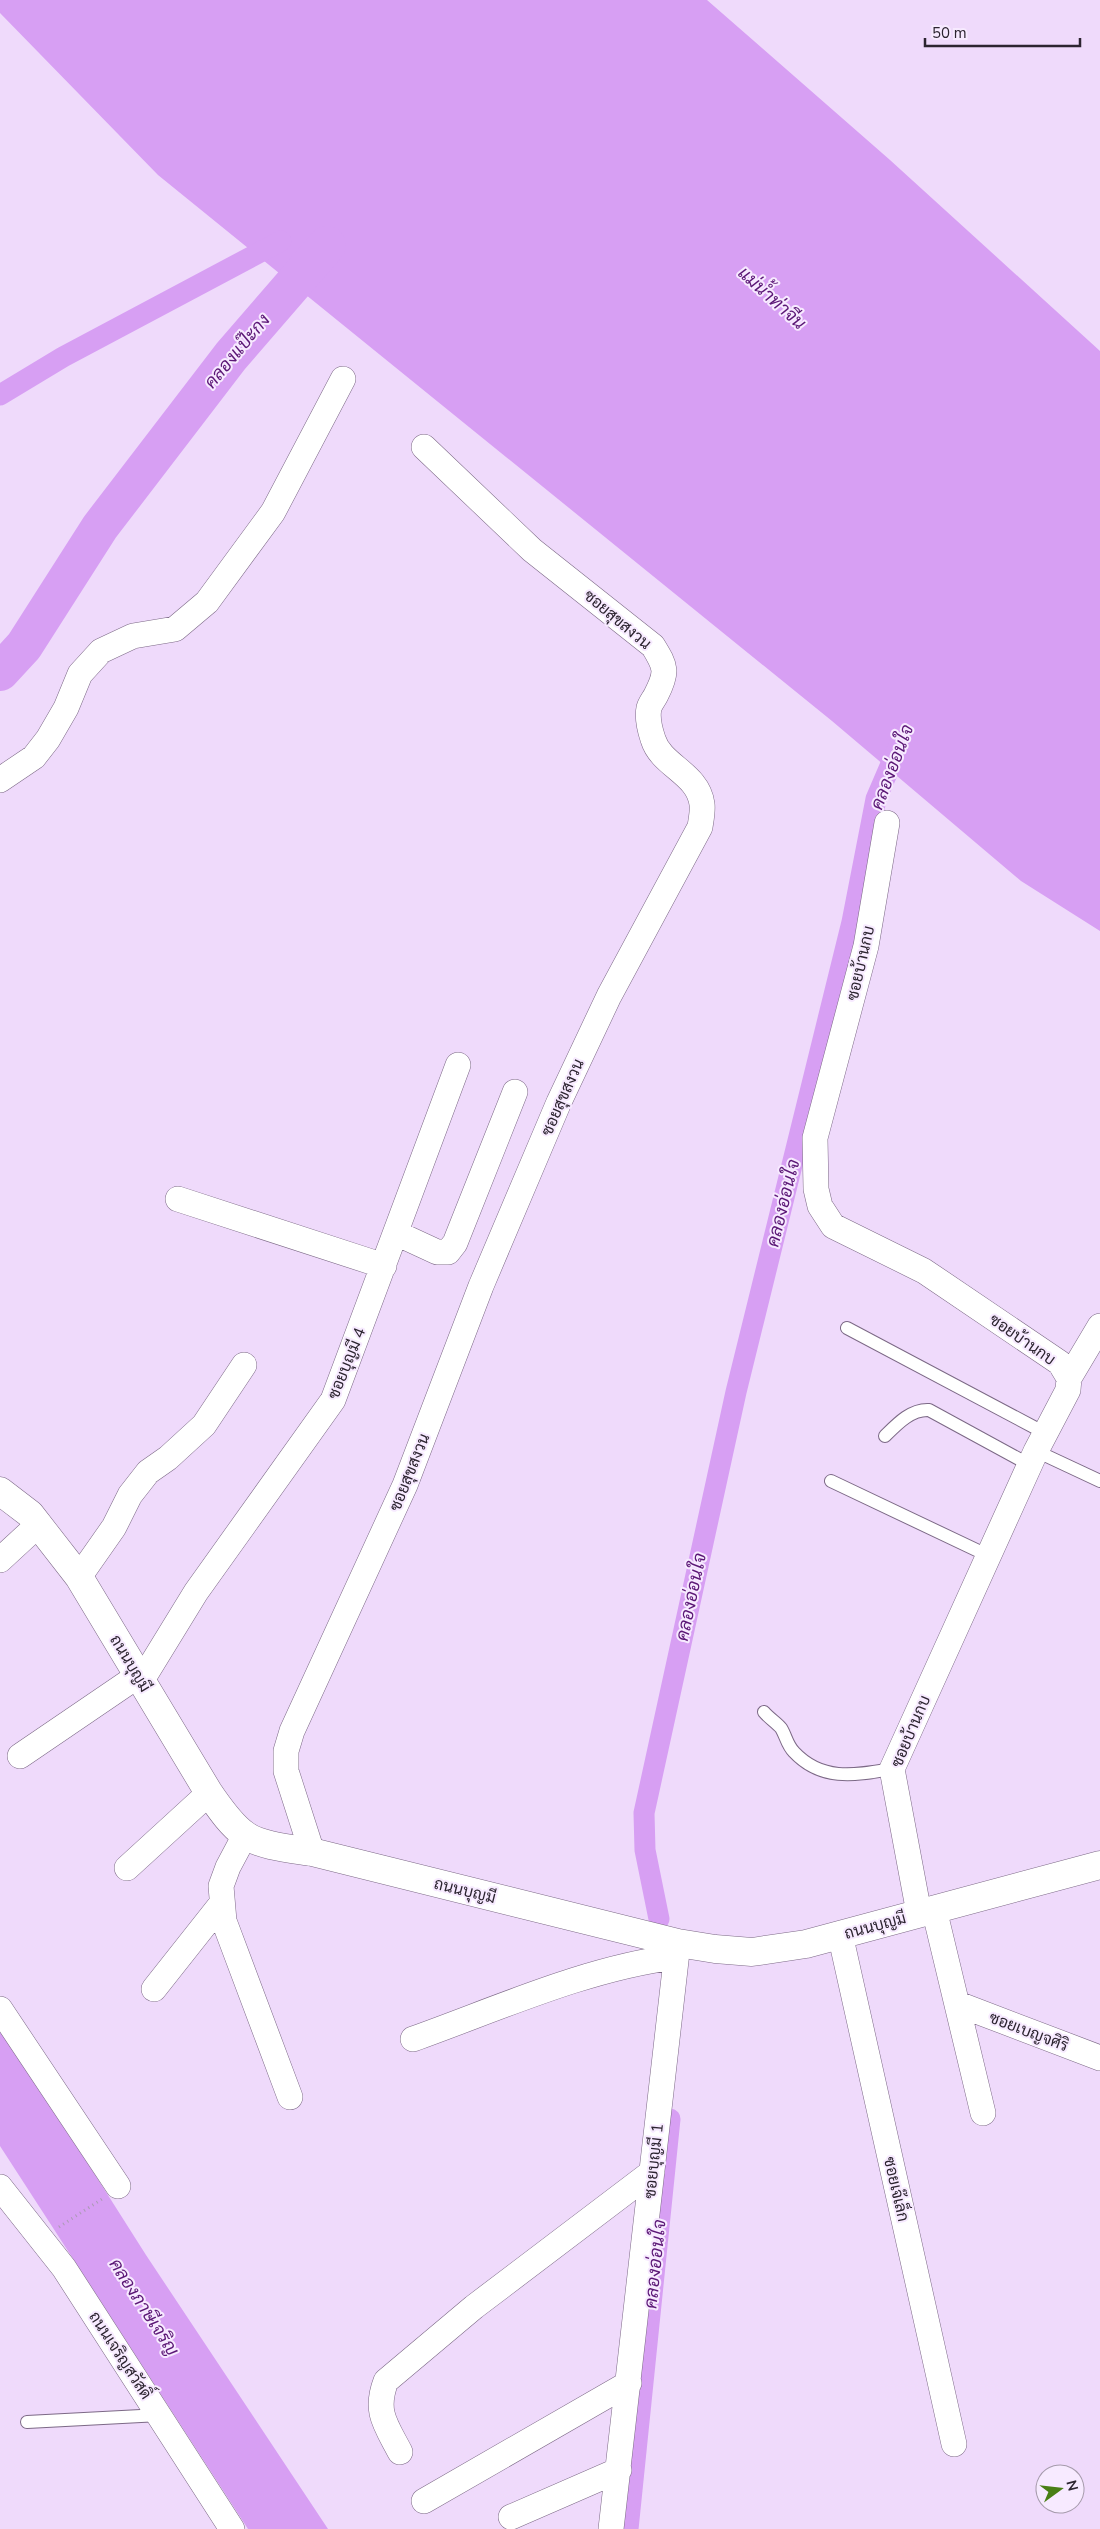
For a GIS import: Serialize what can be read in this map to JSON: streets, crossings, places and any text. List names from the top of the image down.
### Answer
{
  "streets": {
    "street": [
      "ซอยสุขสงวน",
      "ซอยบ้านกบ",
      "ซอยบุญมี 4",
      "ถนนบุญมี",
      "ซอยเบญจศิริ",
      "ซอยบุญมี 1",
      "ซอยเจ๊เล็ก",
      "ถนนเจริญสวัสดิ์"
    ]
  },
  "crossings": [
    ["ซอยสุขสงวน", "ถนนบุญมี"],
    ["ซอยบ้านกบ", "ถนนบุญมี"],
    ["ซอยบ้านกบ", "ซอยเบญจศิริ"],
    ["ซอยบุญมี 4", "ถนนบุญมี"],
    ["ถนนบุญมี", "ซอยเบญจศิริ"],
    ["ถนนบุญมี", "ซอยบุญมี 1"],
    ["ถนนบุญมี", "ซอยเจ๊เล็ก"]
  ],
  "water": [
    "แม่น้ำท่าจีน",
    "คลองแป๊ะกง",
    "คลองอ่อนใจ",
    "คลองภาษีเจริญ"
  ],
  "scale_bar": "50 m",
  "north": "right"
}
